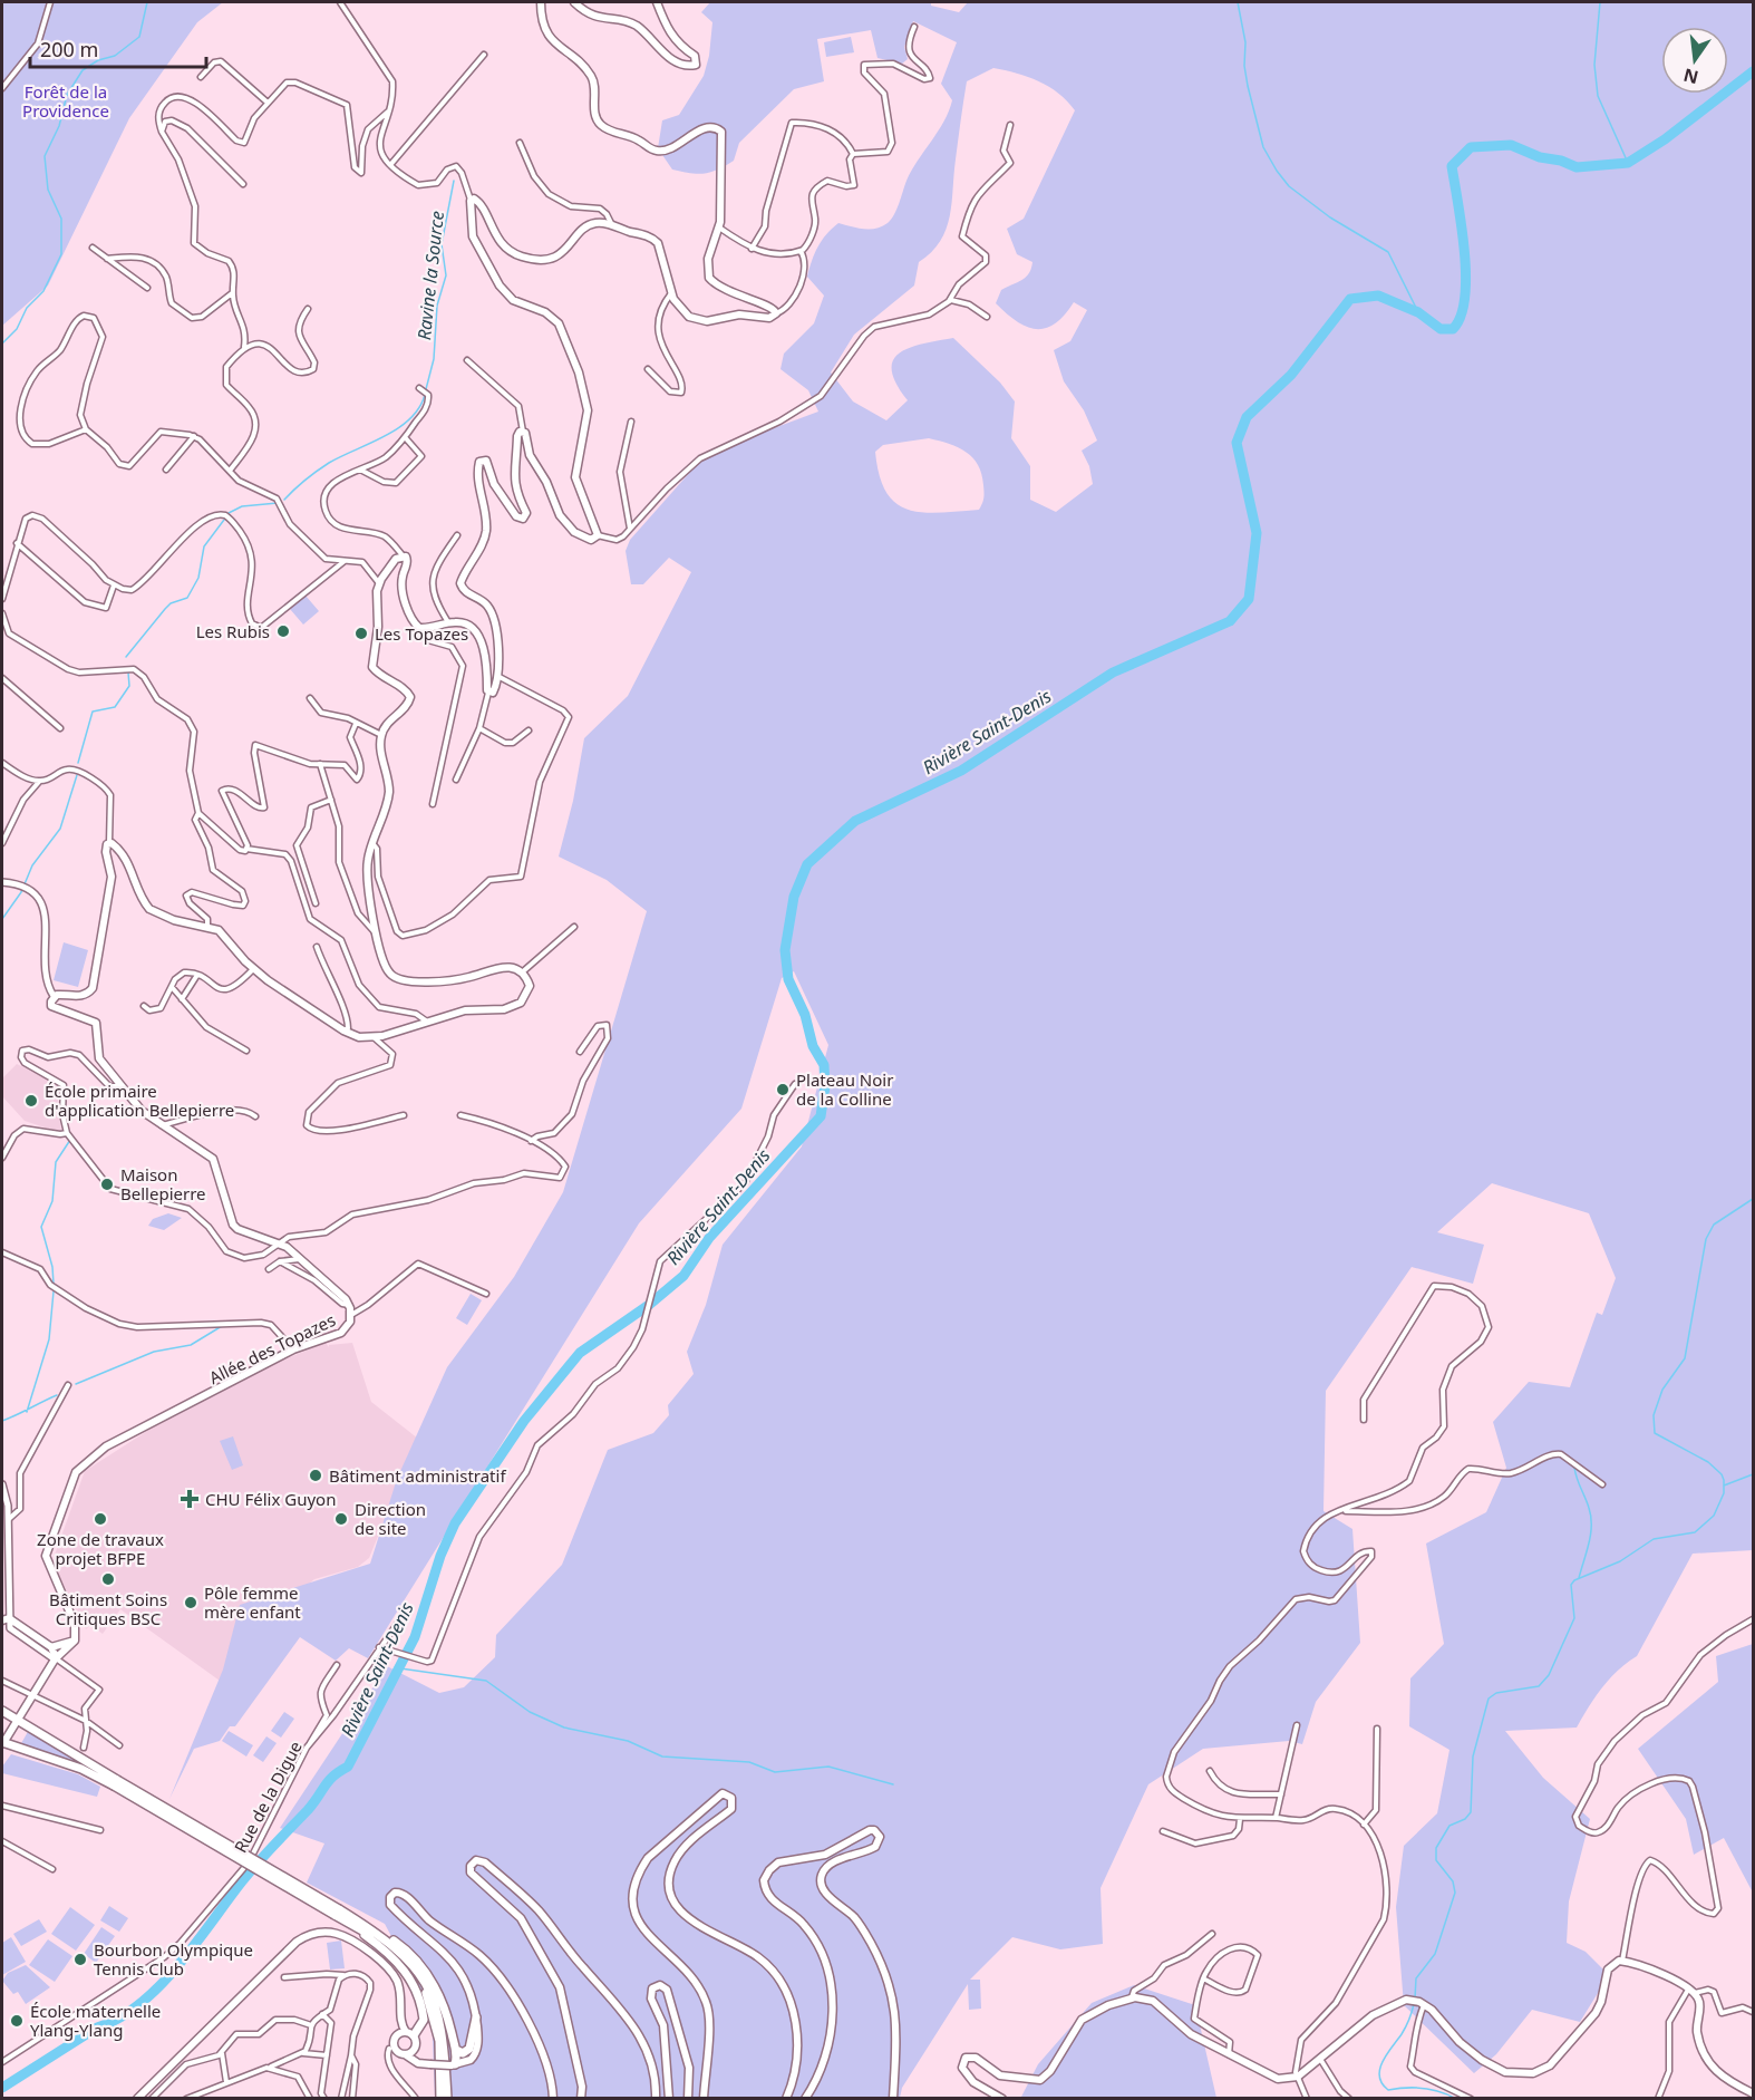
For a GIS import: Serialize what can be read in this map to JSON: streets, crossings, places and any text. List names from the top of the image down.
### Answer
{
  "streets": {
    "main road": ["Allée des Topazes"],
    "street": ["Rue de la Digue"]
  },
  "water": ["Ravine la Source", "Rivière Saint-Denis"],
  "parks": ["Forêt de la Providence"],
  "places": {
    "other": [
      "Les Rubis",
      "Les Topazes",
      "Plateau Noir de la Colline",
      "École primaire d'application Bellepierre",
      "Maison Bellepierre",
      "Bâtiment administratif",
      "Zone de travaux projet BFPE",
      "Direction de site",
      "Bâtiment Soins Critiques BSC",
      "Pôle femme mère enfant",
      "Bourbon Olympique Tennis Club",
      "École maternelle Ylang-Ylang"
    ],
    "health": ["CHU Félix Guyon"]
  },
  "scale_bar": "200 m",
  "north": "bottom"
}
